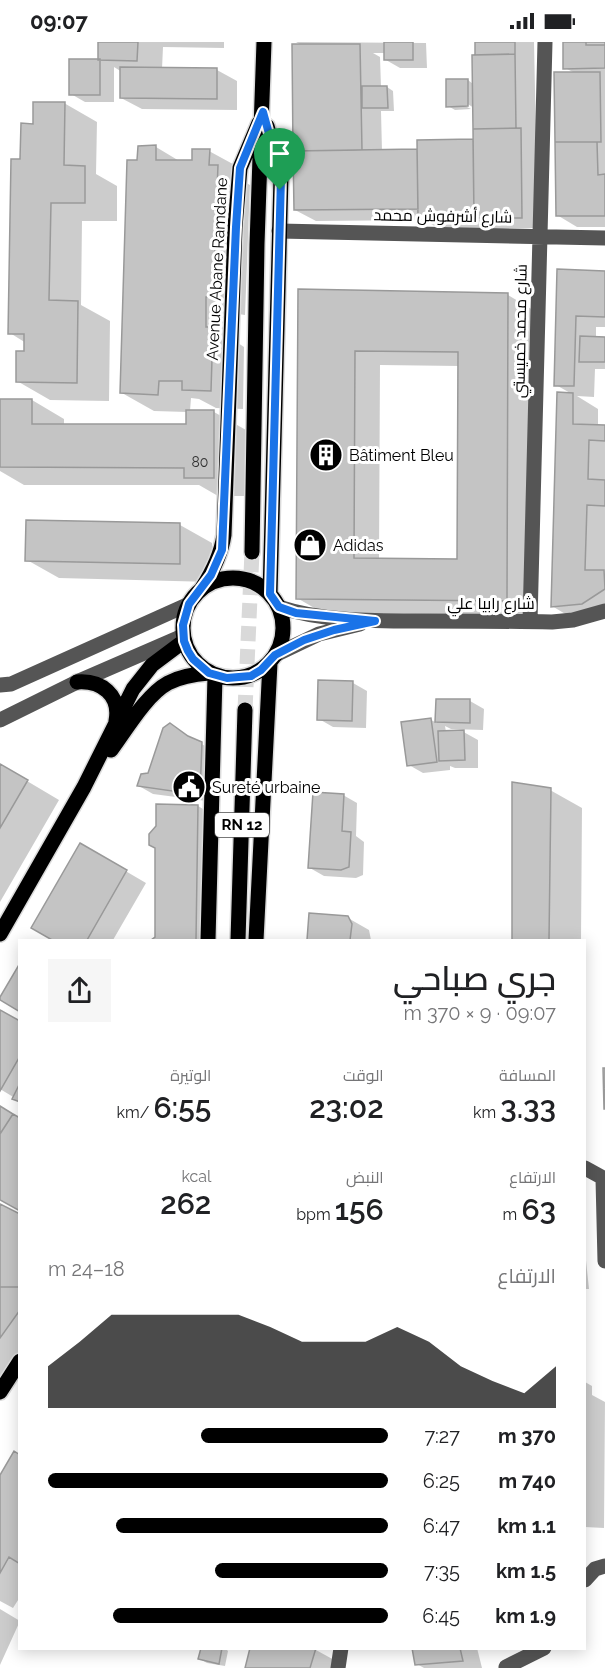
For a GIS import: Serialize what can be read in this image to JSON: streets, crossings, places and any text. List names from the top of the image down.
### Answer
{
  "streets": {
    "main road": ["Avenue Abane Ramdane", "RN 12"],
    "street": ["شارع أشرفوش محمد", "شارع محمد خميستي", "شارع رابيا علي"]
  },
  "crossings": [
    ["شارع أشرفوش محمد", "شارع محمد خميستي"],
    ["Avenue Abane Ramdane", "RN 12"],
    ["شارع محمد خميستي", "شارع رابيا علي"]
  ],
  "places": {
    "building": ["Bâtiment Bleu"],
    "shop": ["Adidas"],
    "public building": ["Sureté urbaine"]
  },
  "house_numbers": ["80"],
  "page": {
    "status": "09:07",
    "heading": ["جري صباحي", "09:07 · 9 × 370 m"],
    "stats": [
      ["المسافة", "3.33 km"],
      ["الوقت", "23:02"],
      ["الوتيرة", "6:55 /km"],
      ["الارتفاع", "63 m"],
      ["النبض", "156 bpm"],
      ["kcal", "262"]
    ],
    "chart": ["الارتفاع", "18–24 m"],
    "list": [
      {
        "name": "370 m",
        "note": "7:27"
      },
      {
        "name": "740 m",
        "note": "6:25"
      },
      {
        "name": "1.1 km",
        "note": "6:47"
      },
      {
        "name": "1.5 km",
        "note": "7:35"
      },
      {
        "name": "1.9 km",
        "note": "6:45"
      }
    ]
  }
}
